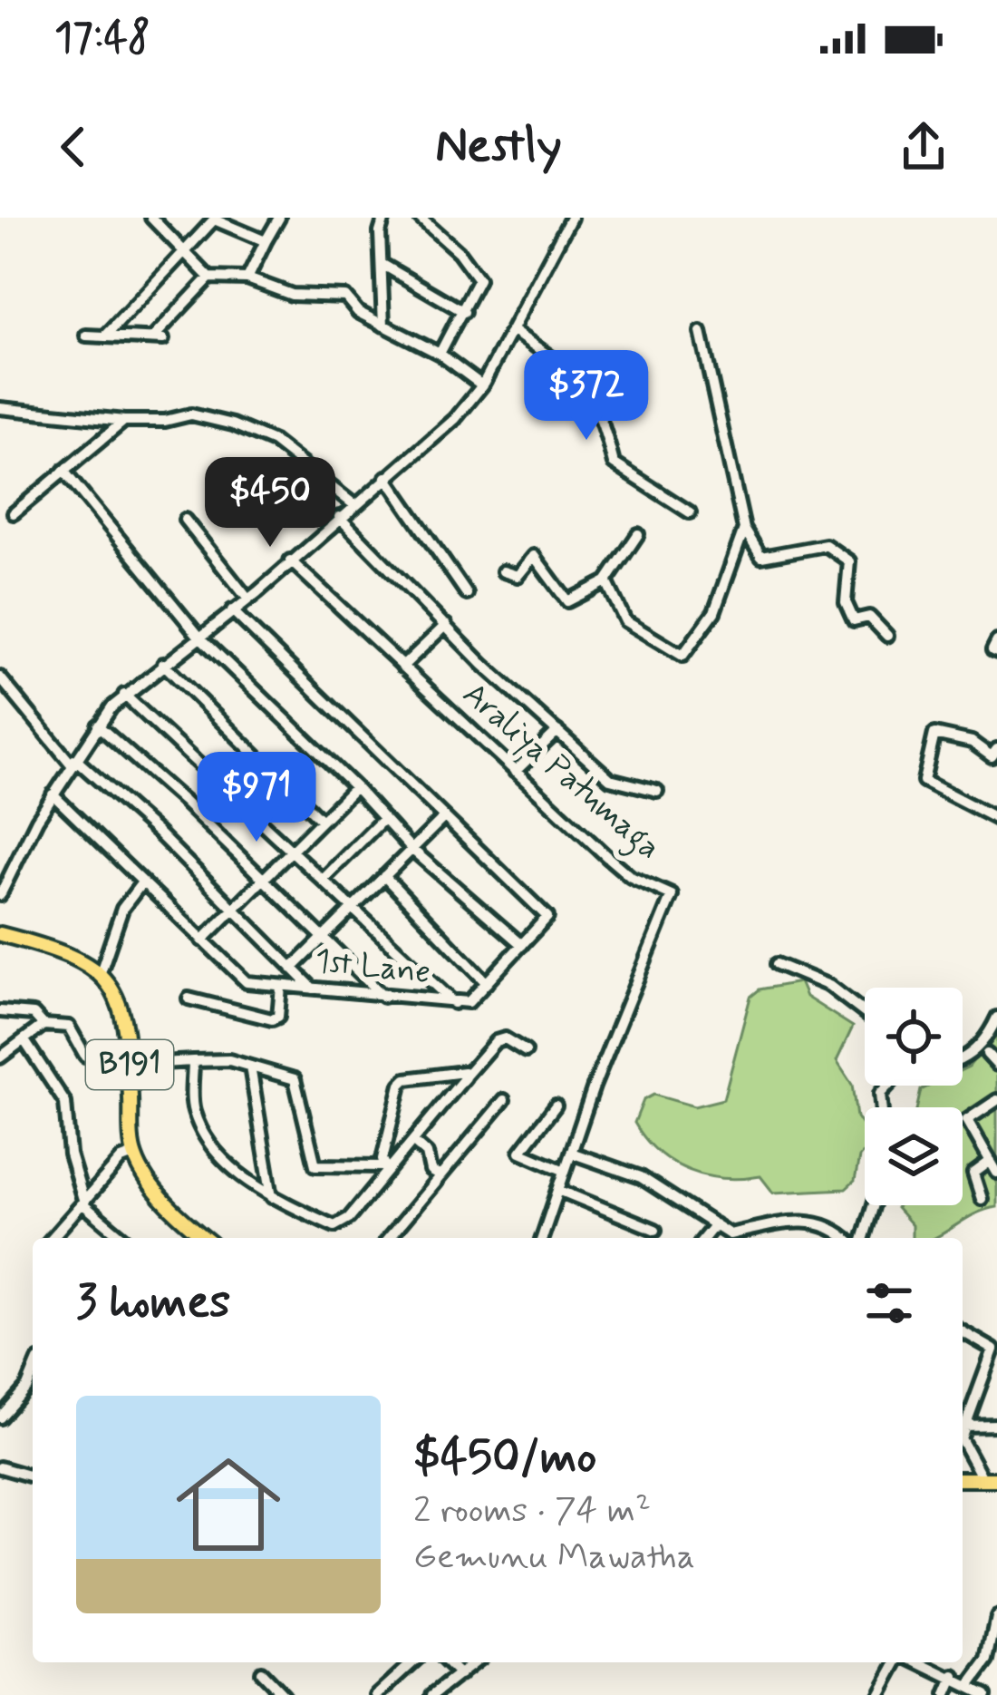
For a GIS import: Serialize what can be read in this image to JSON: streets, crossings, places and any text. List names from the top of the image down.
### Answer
{
  "streets": {
    "main road": ["B191"],
    "street": ["Araliya Patumaga", "1st Lane"]
  },
  "page": {
    "status": "17:48",
    "header": "Nestly",
    "price": ["$372", "$450", "$971"],
    "heading": "3 homes",
    "list": [
      {
        "name": "$450/mo",
        "note": "2 rooms · 74 m² · Gemunu Mawatha"
      }
    ]
  }
}
